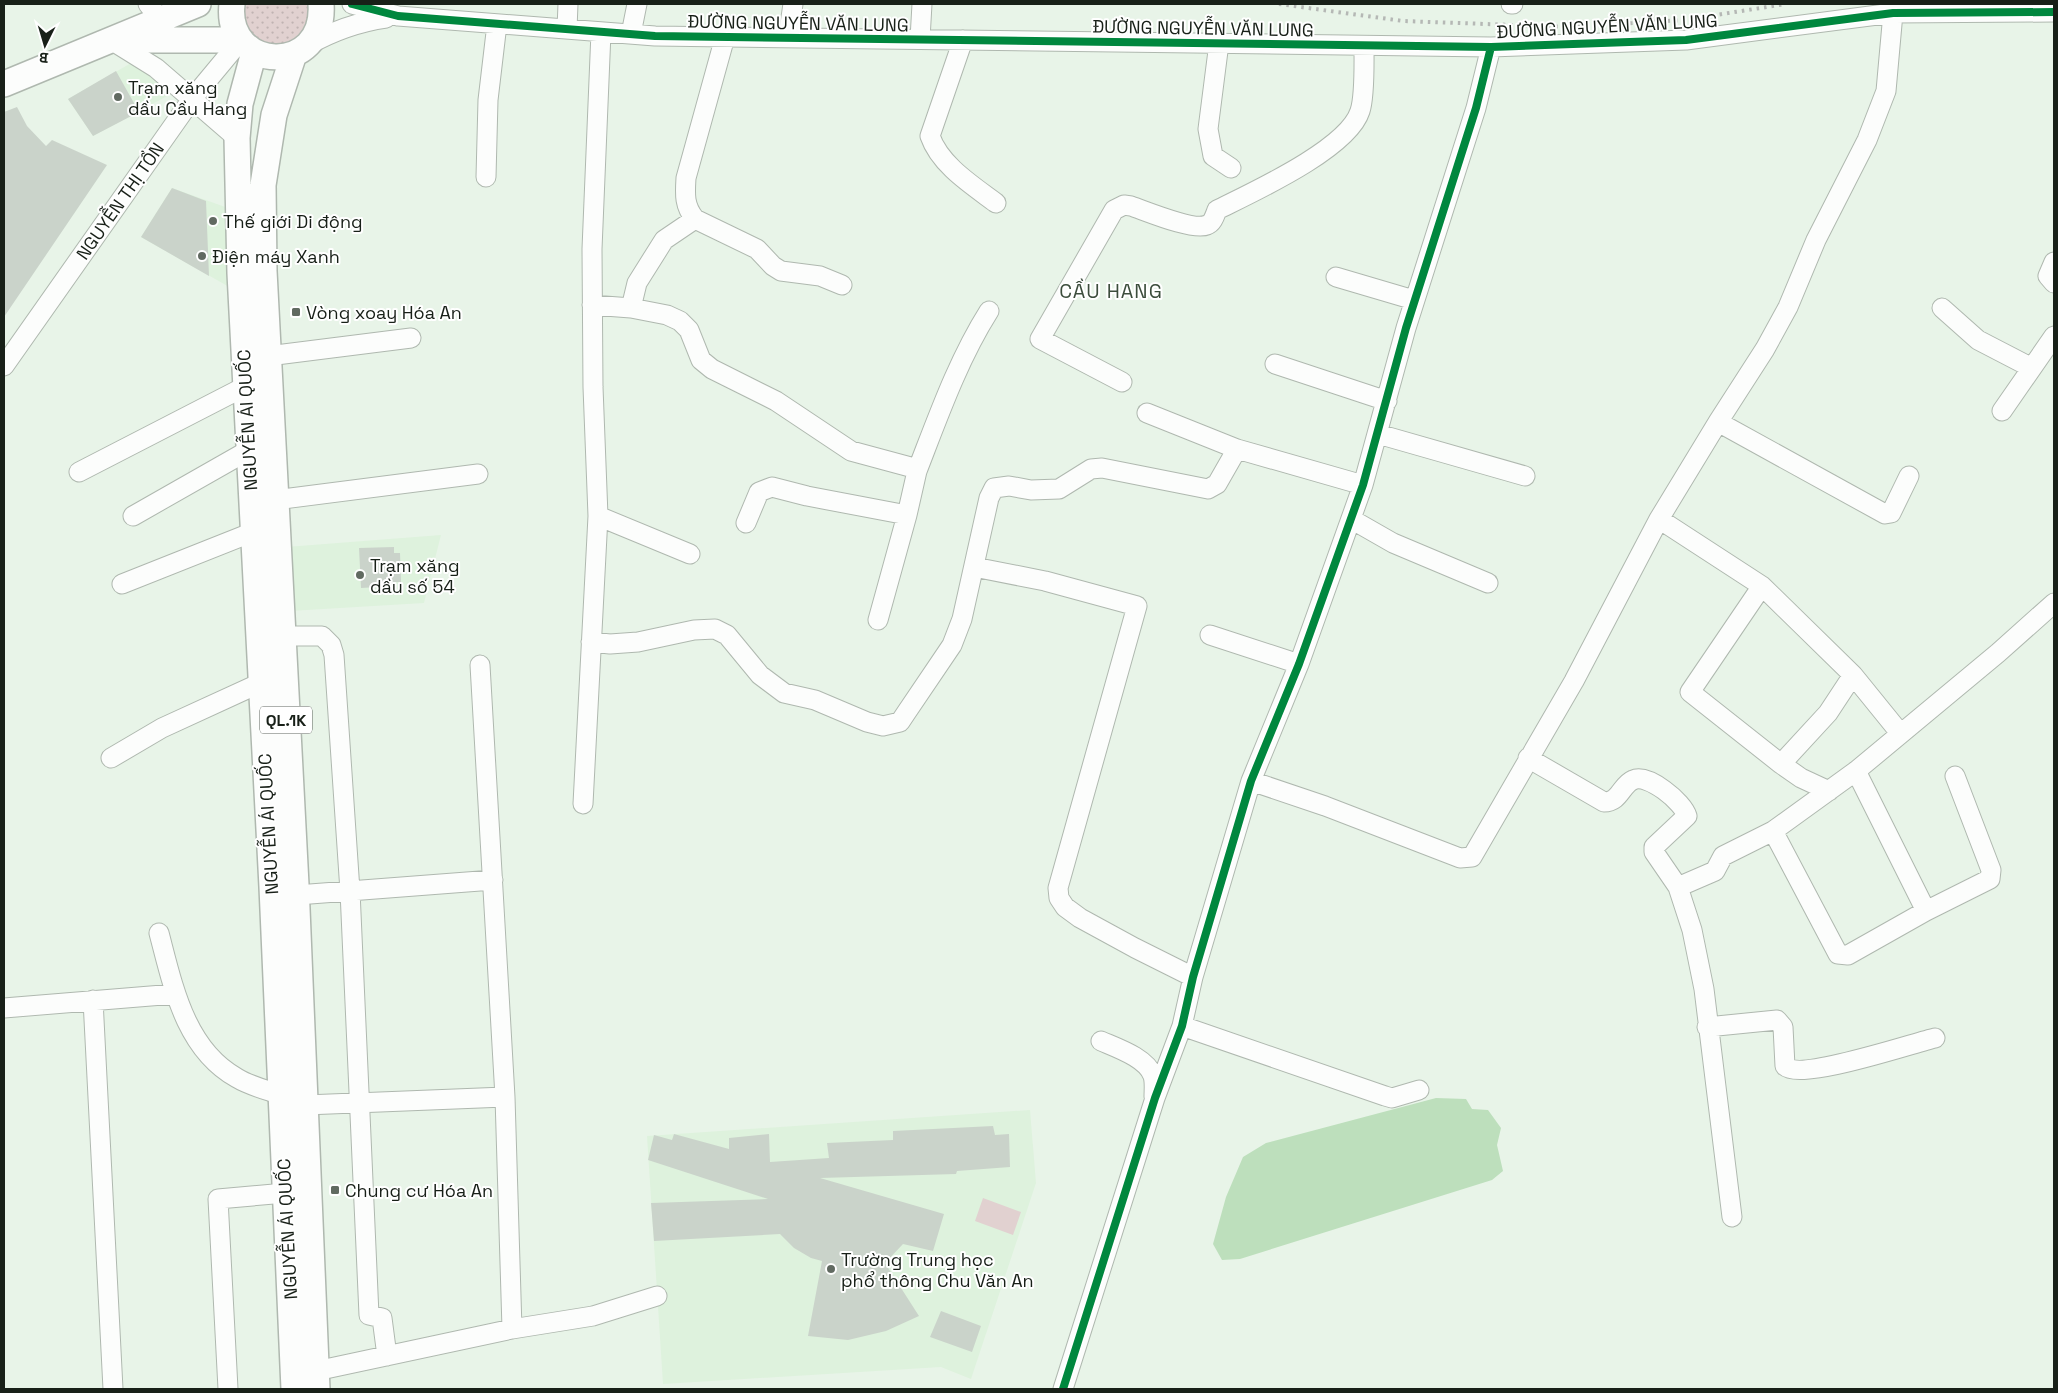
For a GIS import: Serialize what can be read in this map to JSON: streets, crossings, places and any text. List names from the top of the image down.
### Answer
{
  "streets": {
    "main road": ["NGUYỄN ÁI QUỐC", "QL.1K"],
    "street": ["ĐƯỜNG NGUYỄN VĂN LUNG", "NGUYỄN THỊ TỒN"]
  },
  "crossings": [
    ["ĐƯỜNG NGUYỄN VĂN LUNG", "NGUYỄN ÁI QUỐC"],
    ["NGUYỄN THỊ TỒN", "NGUYỄN ÁI QUỐC"]
  ],
  "districts": ["CẦU HANG"],
  "places": {
    "other": [
      "Trạm xăng dầu Cầu Hang",
      "Thế giới Di động",
      "Điện máy Xanh",
      "Trạm xăng dầu số 54",
      "Trường Trung học phổ thông Chu Văn An"
    ],
    "transit": ["Vòng xoay Hóa An", "Chung cư Hóa An"]
  },
  "north": "bottom"
}
